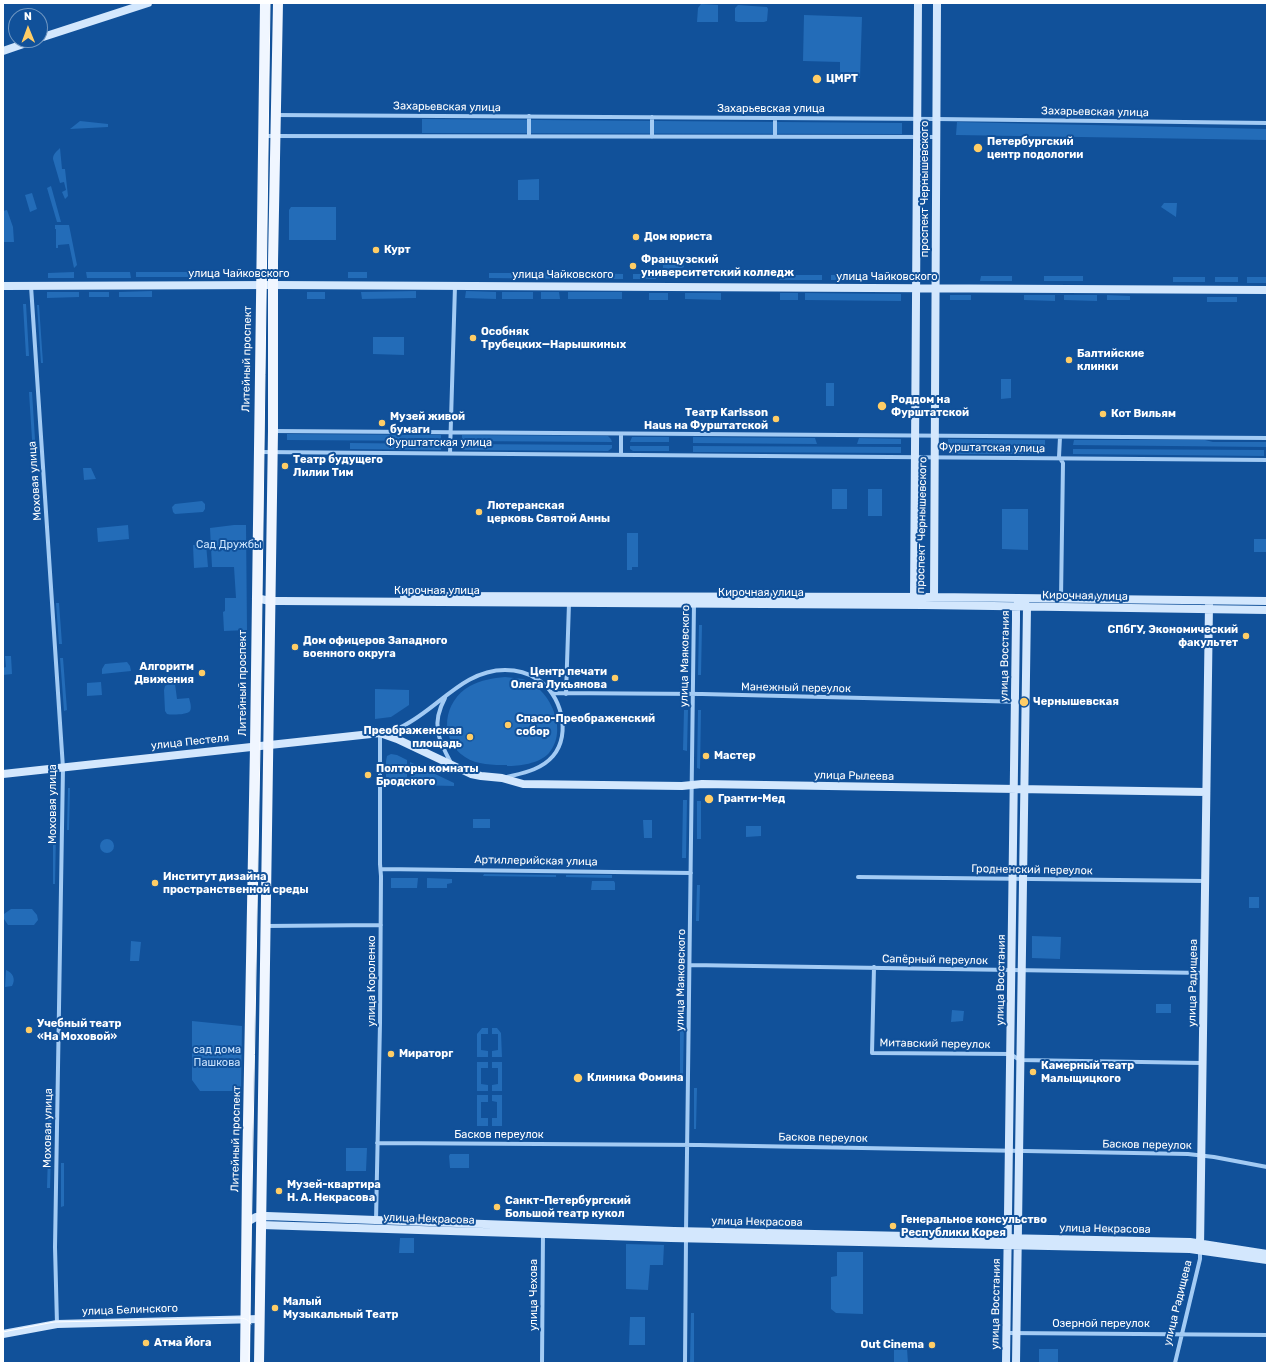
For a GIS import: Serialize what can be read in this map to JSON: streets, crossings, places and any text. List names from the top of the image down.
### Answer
{
  "streets": {
    "main road": ["Литейный проспект"],
    "street": [
      "Захарьевская улица",
      "проспект Чернышевского",
      "улица Чайковского",
      "Фурштатская улица",
      "Моховая улица",
      "Кирочная улица",
      "улица Маяковского",
      "улица Восстания",
      "Манежный переулок",
      "улица Пестеля",
      "улица Рылеева",
      "Артиллерийская улица",
      "Гродненский переулок",
      "Сапёрный переулок",
      "улица Короленко",
      "улица Радищева",
      "Митавский переулок",
      "Басков переулок",
      "улица Некрасова",
      "улица Чехова",
      "улица Белинского",
      "Озерной переулок"
    ]
  },
  "crossings": [
    ["Захарьевская улица", "проспект Чернышевского"],
    ["проспект Чернышевского", "улица Чайковского"],
    ["проспект Чернышевского", "Фурштатская улица"],
    ["проспект Чернышевского", "Кирочная улица"],
    ["улица Чайковского", "Литейный проспект"],
    ["улица Чайковского", "Моховая улица"],
    ["Литейный проспект", "Фурштатская улица"],
    ["Литейный проспект", "Кирочная улица"],
    ["Литейный проспект", "улица Пестеля"],
    ["Литейный проспект", "улица Некрасова"],
    ["Литейный проспект", "улица Белинского"],
    ["Моховая улица", "улица Пестеля"],
    ["Моховая улица", "улица Белинского"],
    ["Кирочная улица", "улица Маяковского"],
    ["Кирочная улица", "улица Восстания"],
    ["Кирочная улица", "улица Радищева"],
    ["улица Маяковского", "Манежный переулок"],
    ["улица Маяковского", "улица Рылеева"],
    ["улица Маяковского", "Артиллерийская улица"],
    ["улица Маяковского", "Сапёрный переулок"],
    ["улица Маяковского", "Басков переулок"],
    ["улица Маяковского", "улица Некрасова"],
    ["улица Восстания", "Манежный переулок"],
    ["улица Восстания", "улица Рылеева"],
    ["улица Восстания", "Гродненский переулок"],
    ["улица Восстания", "Сапёрный переулок"],
    ["улица Восстания", "Митавский переулок"],
    ["улица Восстания", "Басков переулок"],
    ["улица Восстания", "улица Некрасова"],
    ["улица Восстания", "Озерной переулок"],
    ["улица Пестеля", "улица Короленко"],
    ["улица Рылеева", "улица Радищева"],
    ["Артиллерийская улица", "улица Короленко"],
    ["Гродненский переулок", "улица Радищева"],
    ["Сапёрный переулок", "улица Радищева"],
    ["Сапёрный переулок", "Митавский переулок"],
    ["улица Короленко", "Басков переулок"],
    ["улица Короленко", "улица Некрасова"],
    ["улица Радищева", "Басков переулок"],
    ["улица Радищева", "улица Некрасова"],
    ["улица Радищева", "Озерной переулок"],
    ["улица Некрасова", "улица Чехова"]
  ],
  "parks": ["Сад Дружбы", "сад дома Пашкова"],
  "places": [
    "ЦМРТ",
    "Петербургский центр подологии",
    "Дом юриста",
    "Курт",
    "Французский университетский колледж",
    "Особняк Трубецких—Нарышкиных",
    "Балтийские клинки",
    "Роддом на Фурштатской",
    "Кот Вильям",
    "Театр Karlsson Haus на Фурштатской",
    "Музей живой бумаги",
    "Театр будущего Лилии Тим",
    "Лютеранская церковь Святой Анны",
    "СПбГУ, Экономический факультет",
    "Дом офицеров Западного военного округа",
    "Алгоритм Движения",
    "Центр печати Олега Лукьянова",
    "Чернышевская",
    "Спасо-Преображенский собор",
    "Преображенская площадь",
    "Мастер",
    "Полторы комнаты Бродского",
    "Гранти-Мед",
    "Институт дизайна пространственной среды",
    "Учебный театр «На Моховой»",
    "Мираторг",
    "Камерный театр Малыщицкого",
    "Клиника Фомина",
    "Музей-квартира Н. А. Некрасова",
    "Санкт-Петербургский Большой театр кукол",
    "Генеральное консульство Республики Корея",
    "Малый Музыкальный Театр",
    "Атма Йога",
    "Out Cinema"
  ],
  "north": "top"
}
